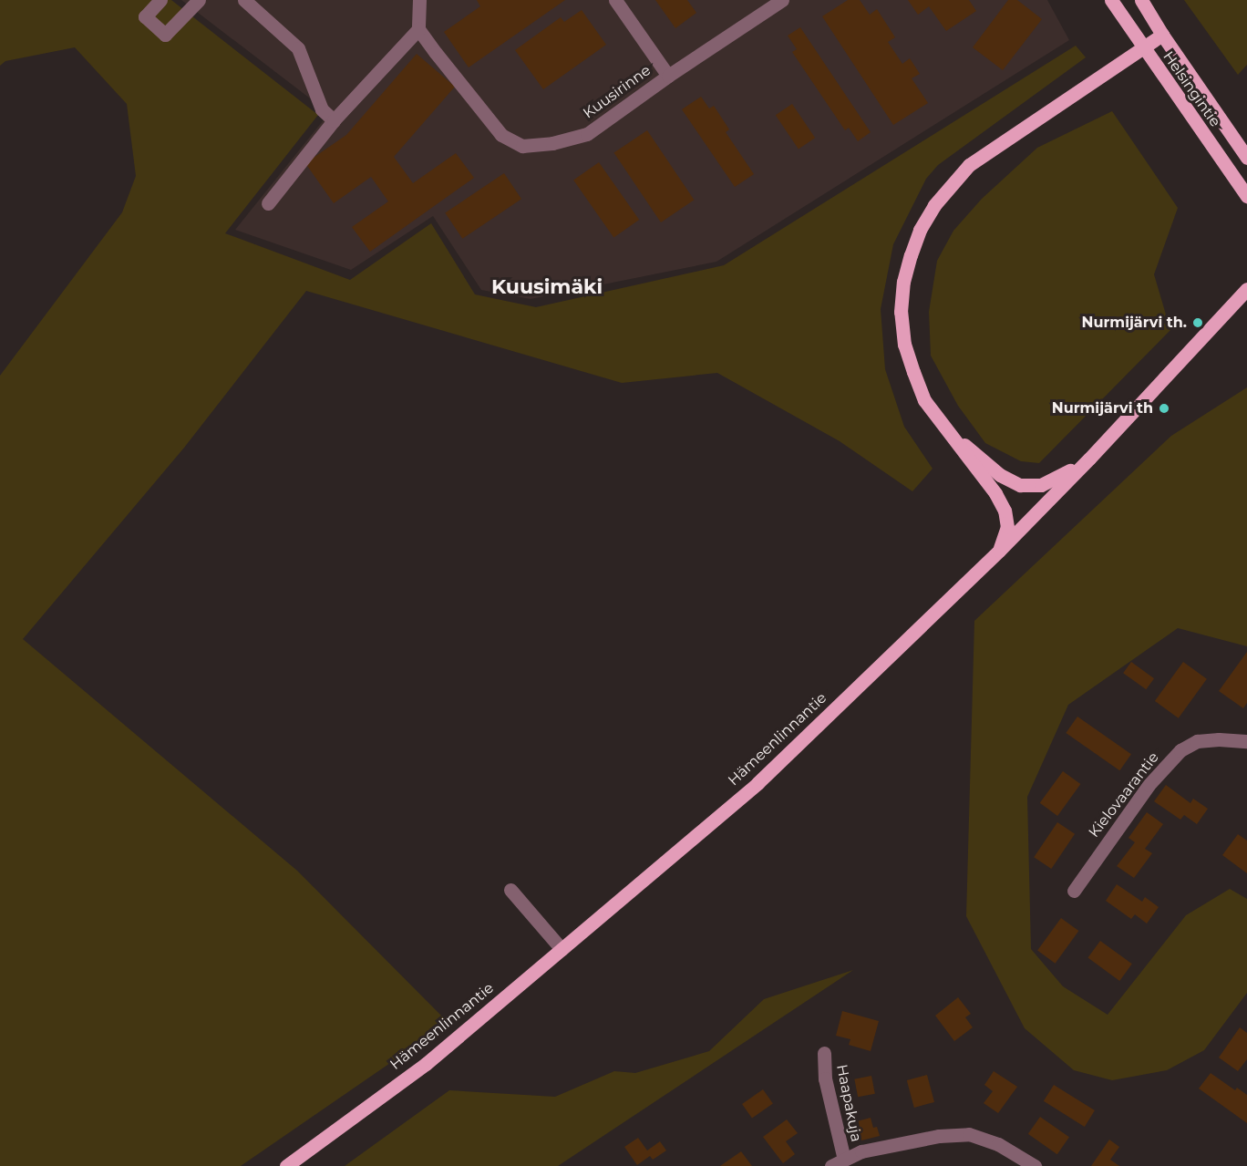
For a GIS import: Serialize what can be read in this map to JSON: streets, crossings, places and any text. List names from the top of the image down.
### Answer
{
  "streets": {
    "main road": ["Helsingintie", "Hämeenlinnantie"],
    "street": ["Kuusirinne", "Kielovaarantie", "Haapakuja"]
  },
  "districts": ["Kuusimäki"],
  "places": ["Nurmijärvi th.", "Nurmijärvi th"]
}
